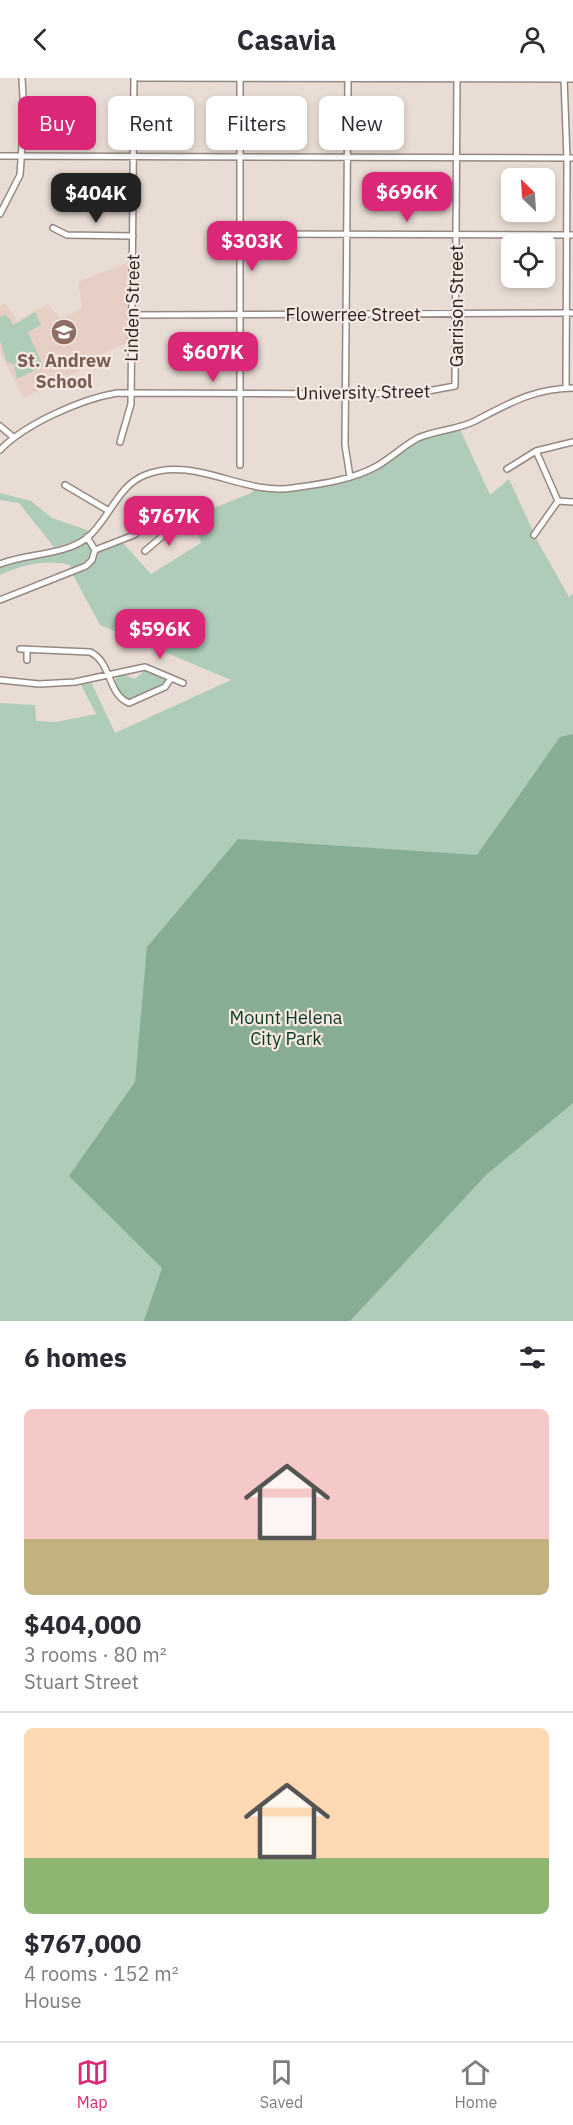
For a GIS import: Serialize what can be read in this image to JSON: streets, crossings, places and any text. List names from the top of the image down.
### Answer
{
  "streets": {
    "street": [
      "Garrison Street",
      "Linden Street",
      "Flowerree Street",
      "University Street"
    ]
  },
  "crossings": [
    ["Garrison Street", "Flowerree Street"],
    ["Garrison Street", "University Street"],
    ["Linden Street", "Flowerree Street"],
    ["Linden Street", "University Street"]
  ],
  "parks": ["Mount Helena City Park"],
  "places": {
    "school or university": ["St. Andrew School"]
  },
  "north": "top left",
  "page": {
    "header": "Casavia",
    "chip": [
      "Buy",
      "Rent",
      "Filters",
      "New"
    ],
    "price": [
      "$696K",
      "$404K",
      "$303K",
      "$607K",
      "$767K",
      "$596K"
    ],
    "heading": "6 homes",
    "list": [
      {
        "name": "$404,000",
        "note": "3 rooms · 80 m² · Stuart Street"
      },
      {
        "name": "$767,000",
        "note": "4 rooms · 152 m² · House"
      }
    ],
    "tabs": ["Map", "Saved", "Home"]
  }
}
